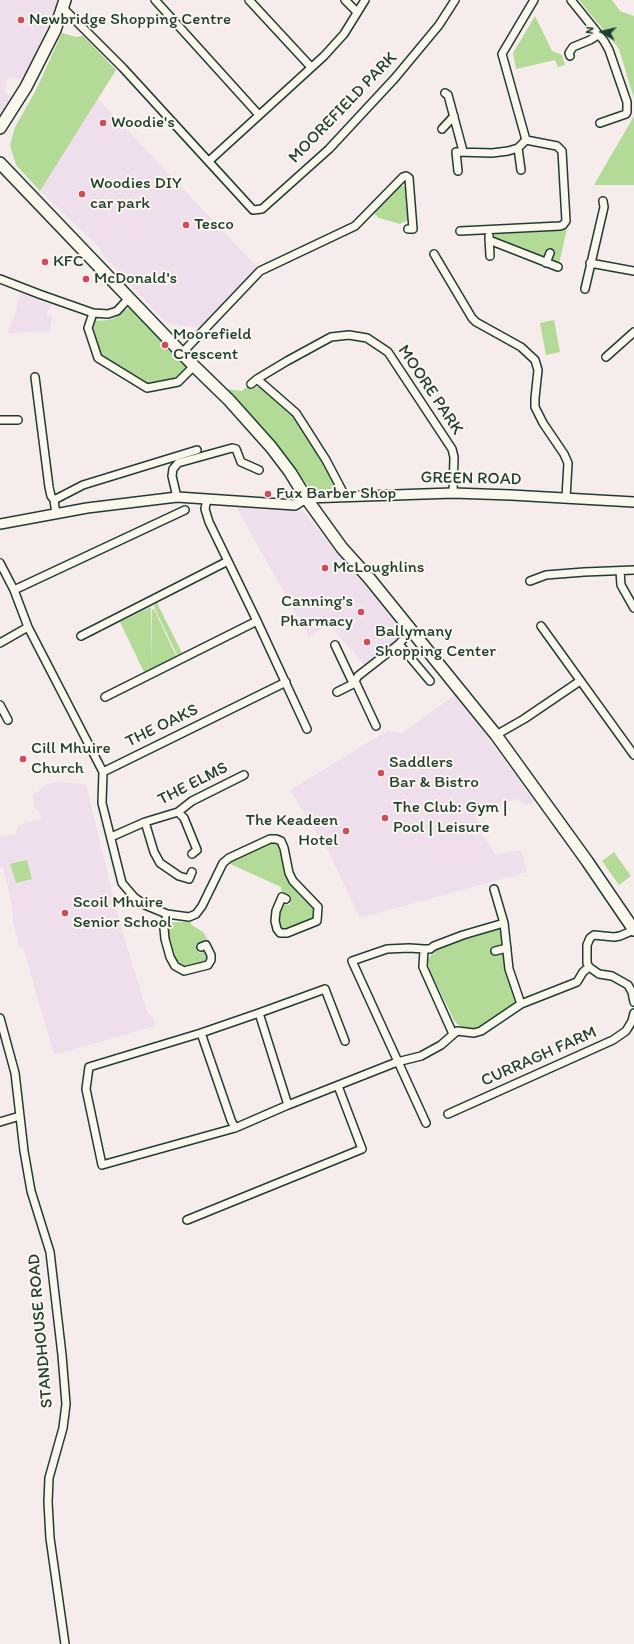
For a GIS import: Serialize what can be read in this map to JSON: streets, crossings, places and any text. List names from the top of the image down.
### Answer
{
  "streets": {
    "street": [
      "MOOREFIELD PARK",
      "MOORE PARK",
      "GREEN ROAD",
      "THE OAKS",
      "THE ELMS",
      "CURRAGH FARM",
      "STANDHOUSE ROAD"
    ]
  },
  "crossings": [
    ["MOORE PARK", "GREEN ROAD"]
  ],
  "places": [
    "Newbridge Shopping Centre",
    "Woodie's",
    "Woodies DIY car park",
    "Tesco",
    "KFC",
    "McDonald's",
    "Moorefield Crescent",
    "Fux Barber Shop",
    "McLoughlins",
    "Canning's Pharmacy",
    "Ballymany Shopping Center",
    "Cill Mhuire Church",
    "Saddlers Bar & Bistro",
    "The Club: Gym | Pool | Leisure",
    "The Keadeen Hotel",
    "Scoil Mhuire Senior School"
  ],
  "north": "left"
}
